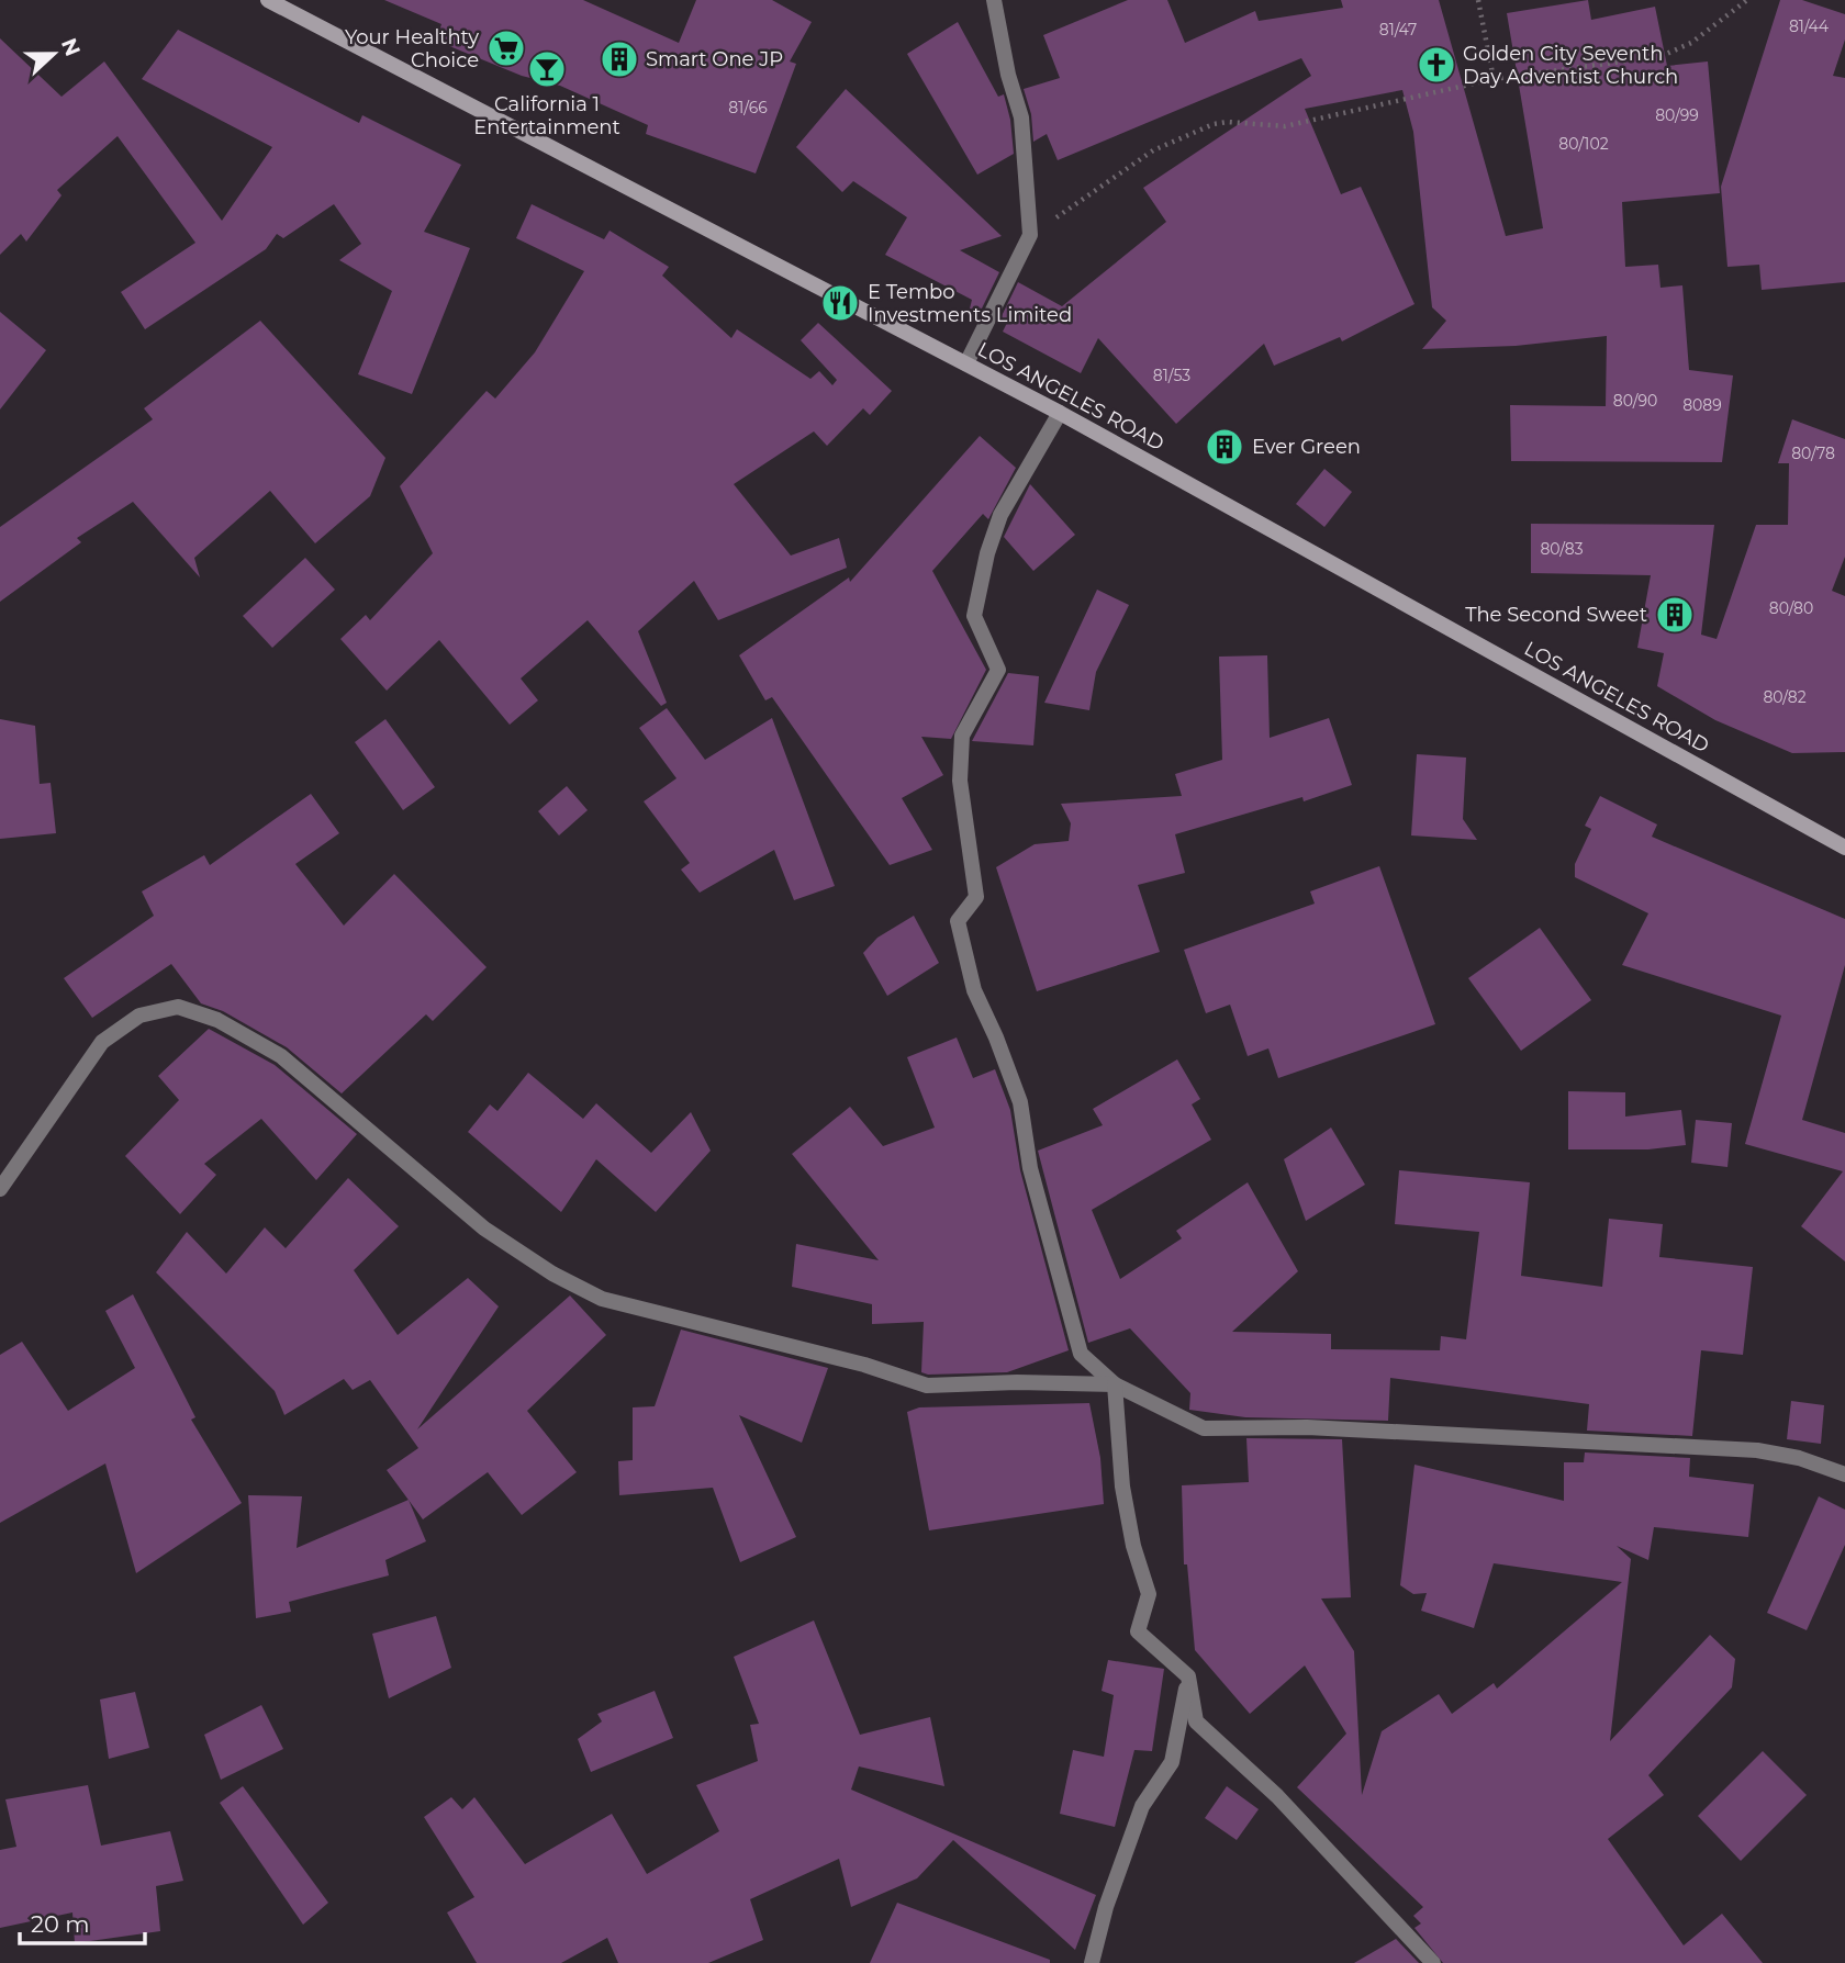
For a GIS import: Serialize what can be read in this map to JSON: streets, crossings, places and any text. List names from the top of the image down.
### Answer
{
  "streets": {
    "main road": ["LOS ANGELES ROAD"]
  },
  "places": {
    "supermarket": ["Your Healthty Choice"],
    "building": ["Smart One JP", "Ever Green", "The Second Sweet"],
    "church": ["Golden City Seventh Day Adventist Church"],
    "bar": ["California 1 Entertainment"],
    "restaurant": ["E Tembo Investments Limited"]
  },
  "house_numbers": [
    "81/44",
    "81/47",
    "81/66",
    "80/99",
    "80/102",
    "81/53",
    "80/90",
    "8089",
    "80/78",
    "80/83",
    "80/80",
    "80/82"
  ],
  "scale_bar": "20 m",
  "north": "right"
}
